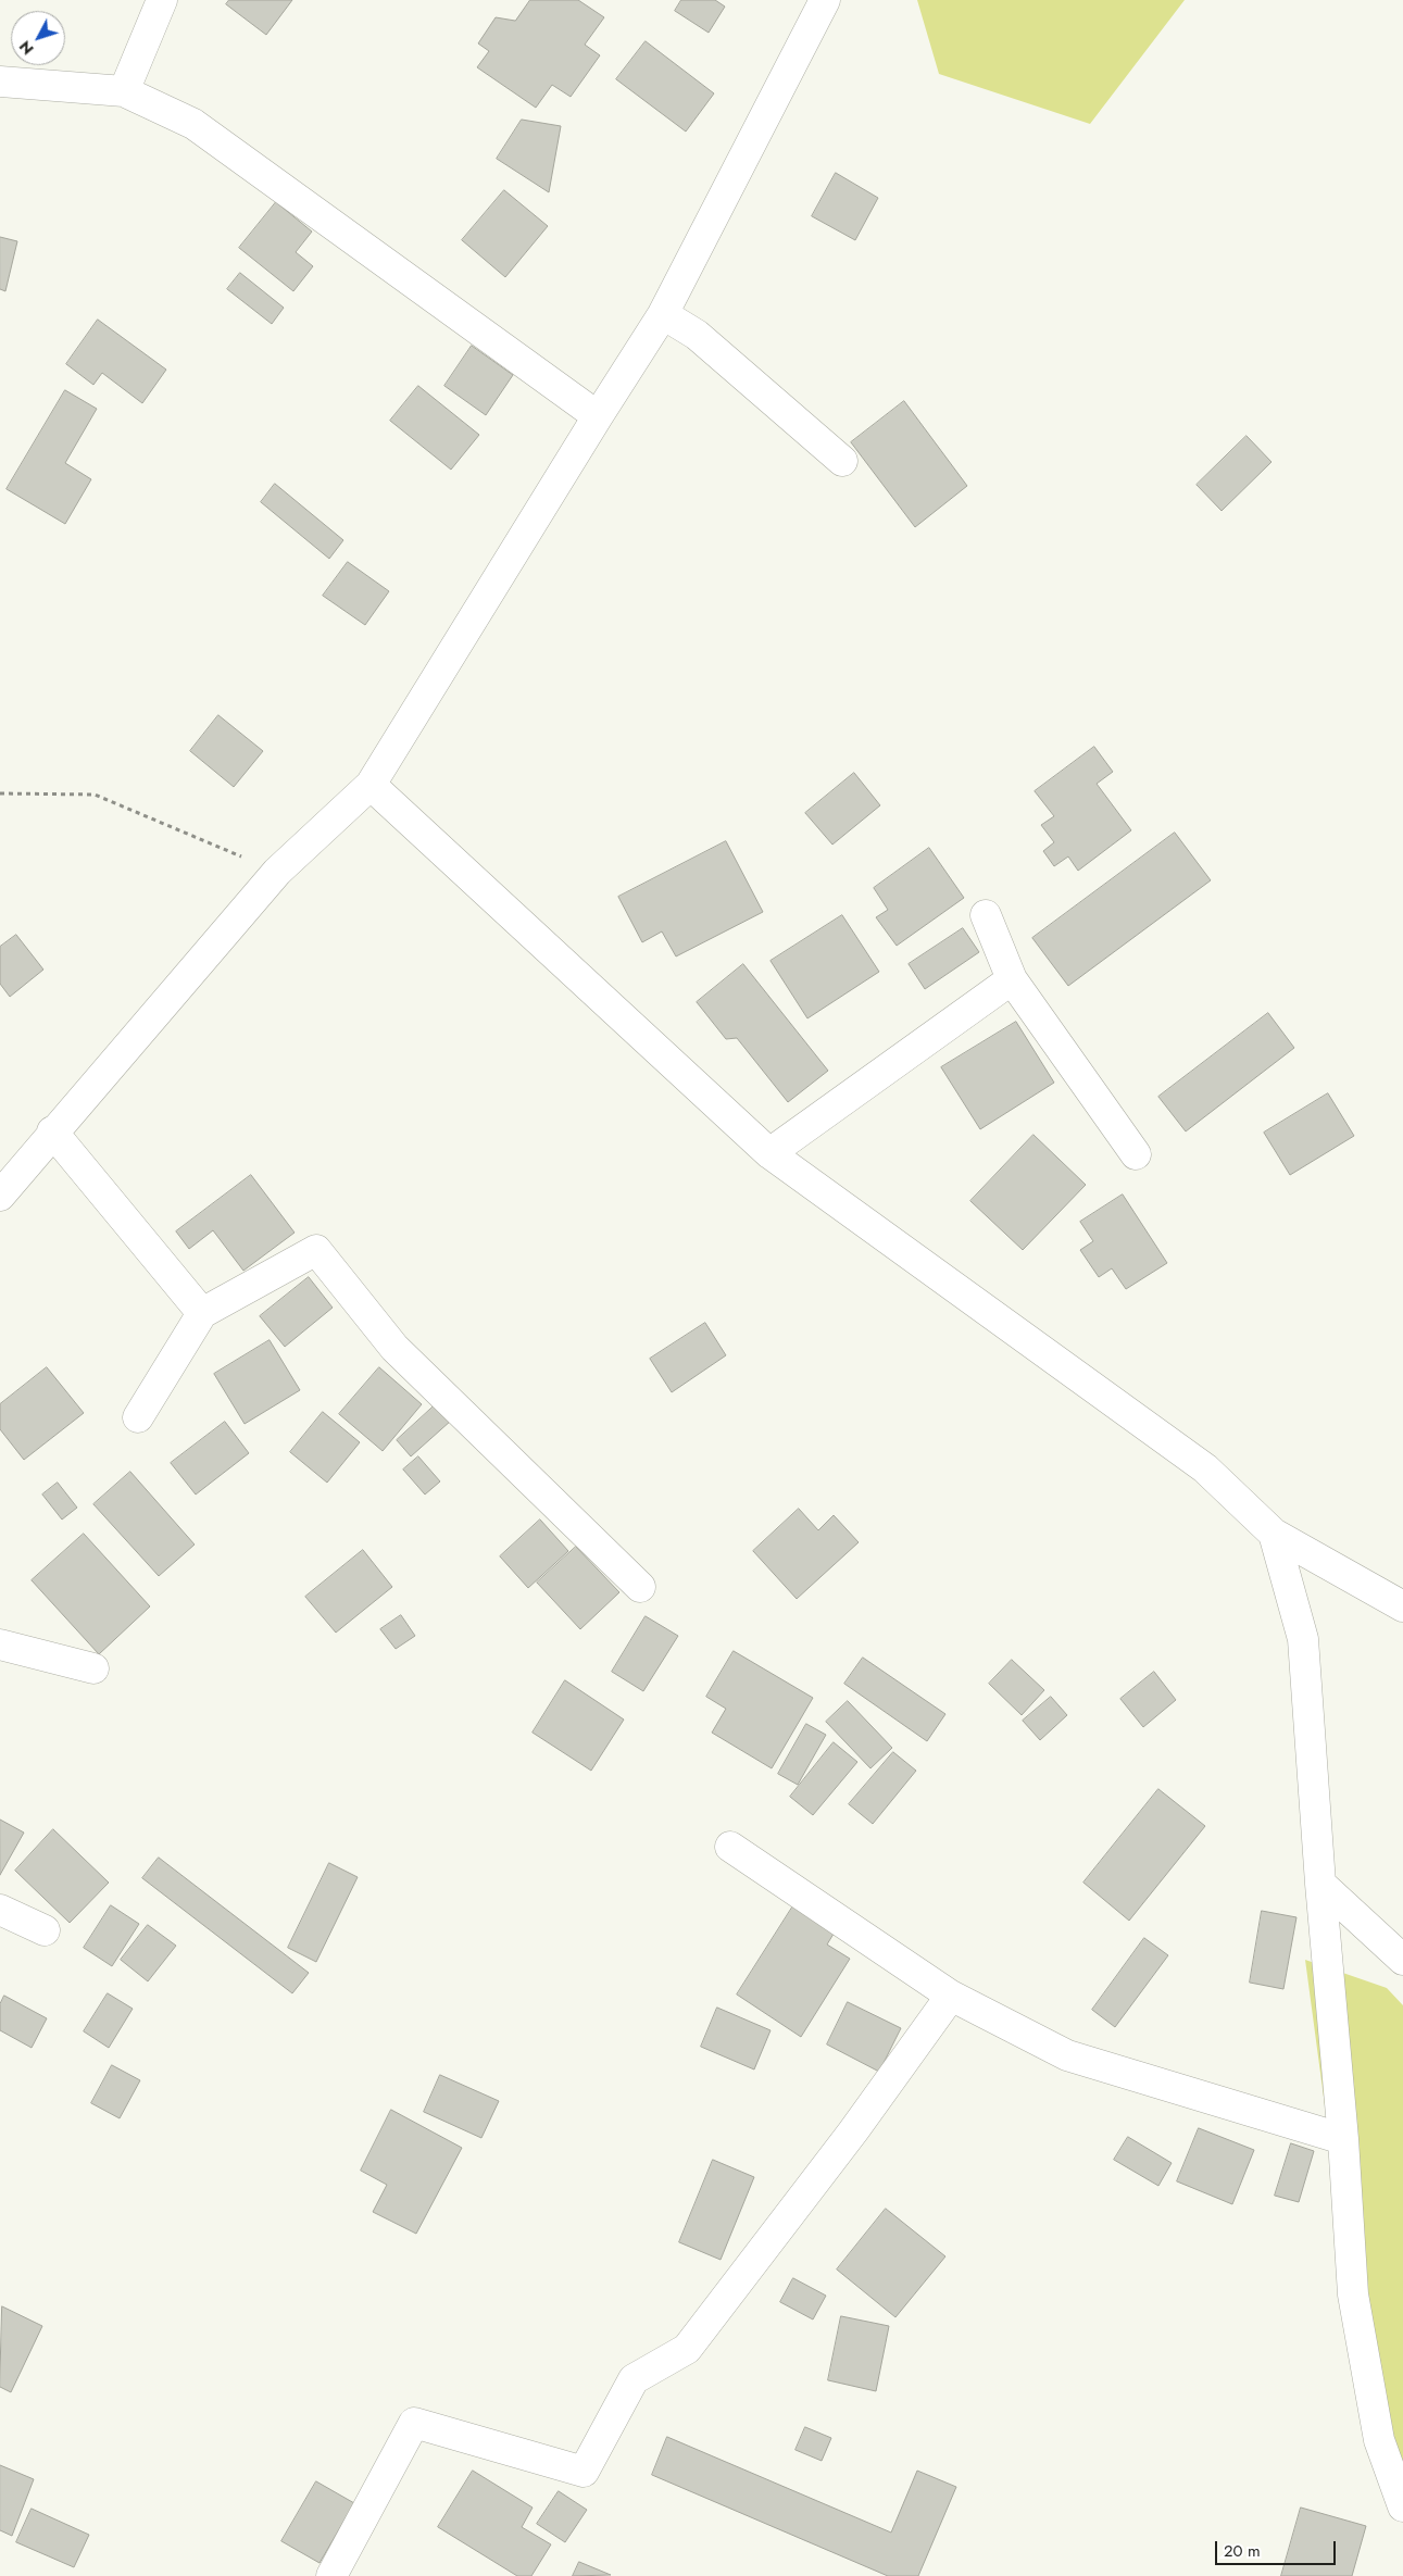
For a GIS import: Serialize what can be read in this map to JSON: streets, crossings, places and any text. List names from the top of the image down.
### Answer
{
  "scale_bar": "20 m",
  "north": "bottom left"
}
